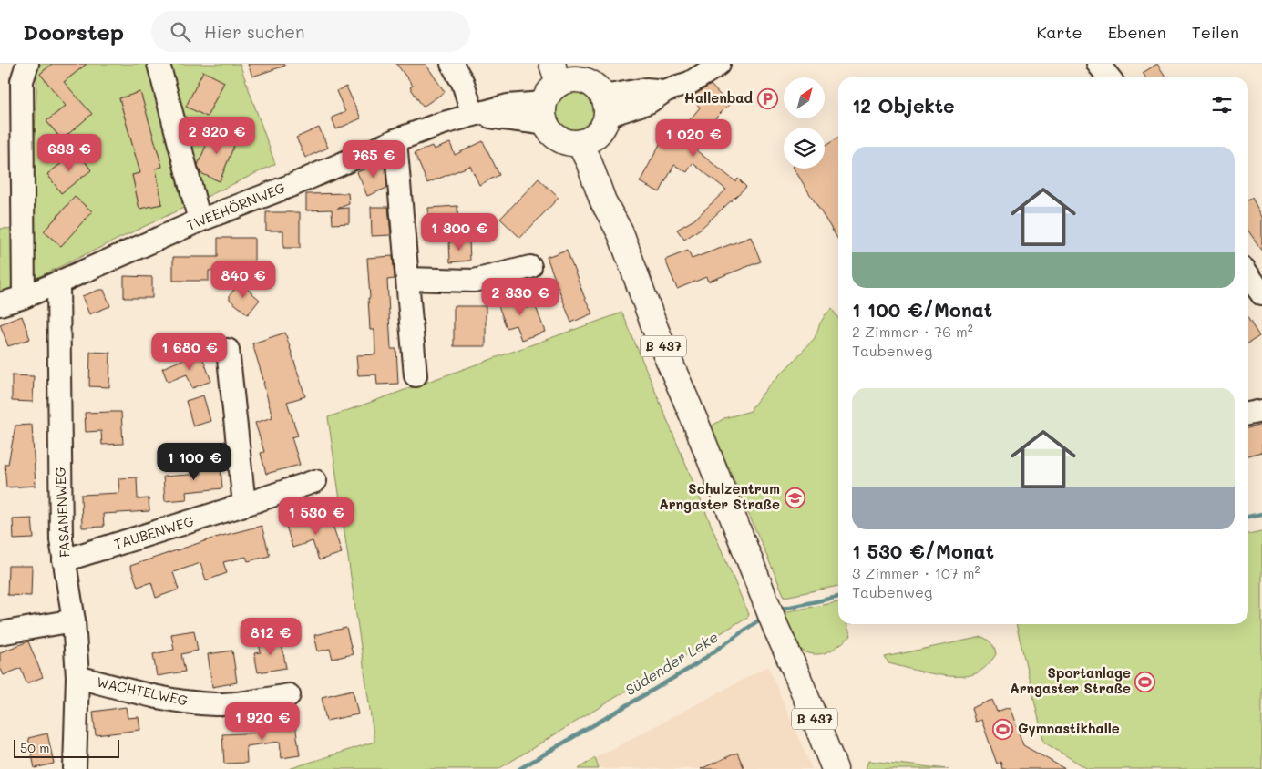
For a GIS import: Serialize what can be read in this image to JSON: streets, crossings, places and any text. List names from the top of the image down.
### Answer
{
  "streets": {
    "main road": ["B 437"],
    "street": [
      "TWEEHÖRNWEG",
      "FASANENWEG",
      "TAUBENWEG",
      "WACHTELWEG"
    ]
  },
  "crossings": [
    ["TWEEHÖRNWEG", "B 437"],
    ["TWEEHÖRNWEG", "FASANENWEG"],
    ["FASANENWEG", "TAUBENWEG"],
    ["FASANENWEG", "WACHTELWEG"]
  ],
  "water": ["Südender Leke"],
  "places": {
    "parking": ["Hallenbad"],
    "school or university": ["Schulzentrum Arngaster Straße"],
    "sports": ["Sportanlage Arngaster Straße", "Gymnastikhalle"]
  },
  "scale_bar": "50 m",
  "north": "top right",
  "page": {
    "header": "Doorstep",
    "search": "Hier suchen",
    "nav": ["Karte", "Ebenen", "Teilen"],
    "heading": "12 Objekte",
    "price": [
      "2 320 €",
      "1 020 €",
      "633 €",
      "765 €",
      "1 300 €",
      "840 €",
      "2 330 €",
      "1 680 €",
      "1 100 €",
      "1 530 €",
      "812 €",
      "1 920 €"
    ],
    "list": [
      {
        "name": "1 100 €/Monat",
        "note": "2 Zimmer · 76 m² · Taubenweg"
      },
      {
        "name": "1 530 €/Monat",
        "note": "3 Zimmer · 107 m² · Taubenweg"
      }
    ],
    "scale": "50 m"
  }
}
